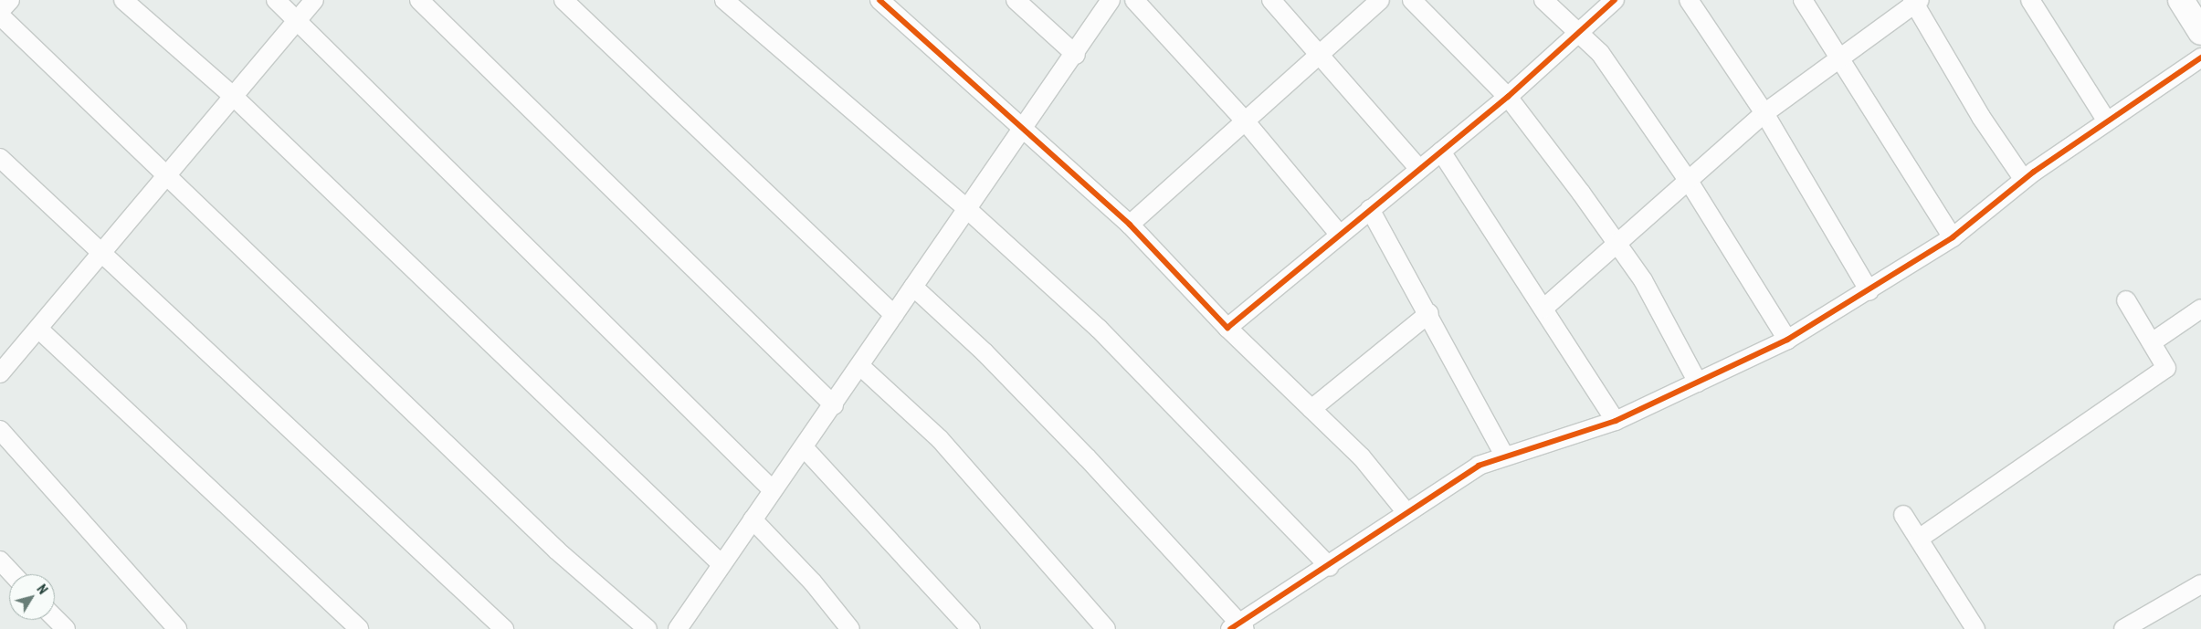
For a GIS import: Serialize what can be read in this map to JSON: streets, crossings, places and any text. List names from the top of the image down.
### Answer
{
  "north": "top right"
}
